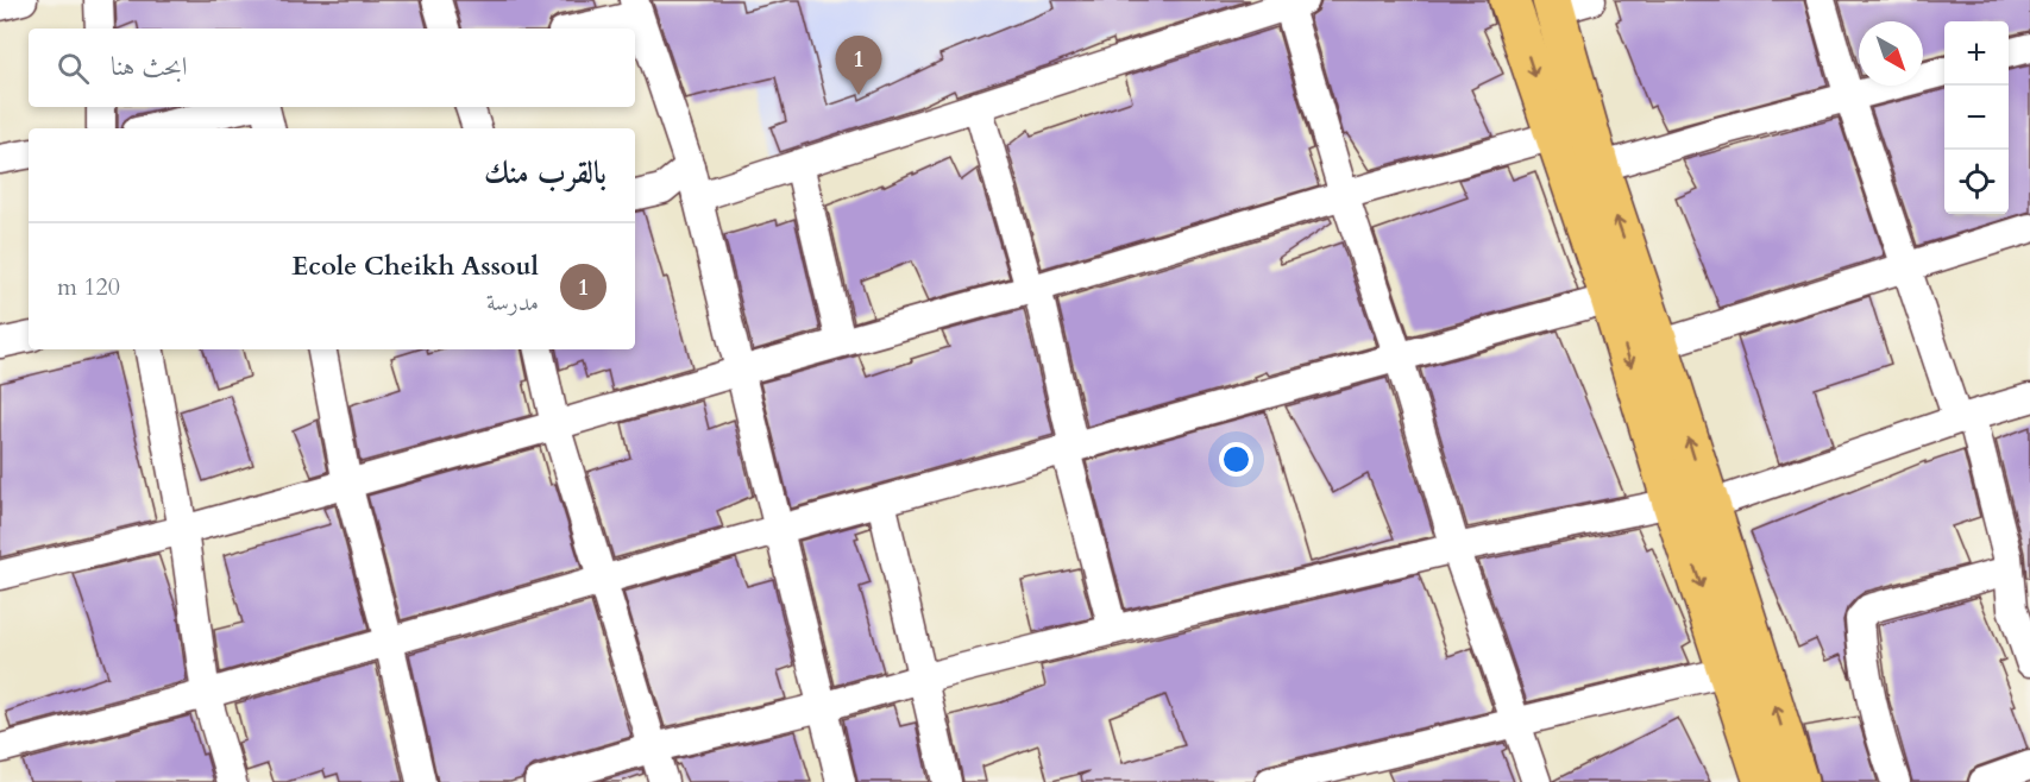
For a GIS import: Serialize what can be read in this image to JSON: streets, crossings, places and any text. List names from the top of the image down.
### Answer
{
  "north": "bottom right",
  "page": {
    "map_buttons": ["+", "−"],
    "search": "ابحث هنا",
    "pins": "1",
    "heading": "بالقرب منك",
    "list": [
      {
        "mark": "1",
        "name": "Ecole Cheikh Assoul",
        "note": "مدرسة",
        "value": "120 m"
      }
    ]
  }
}
